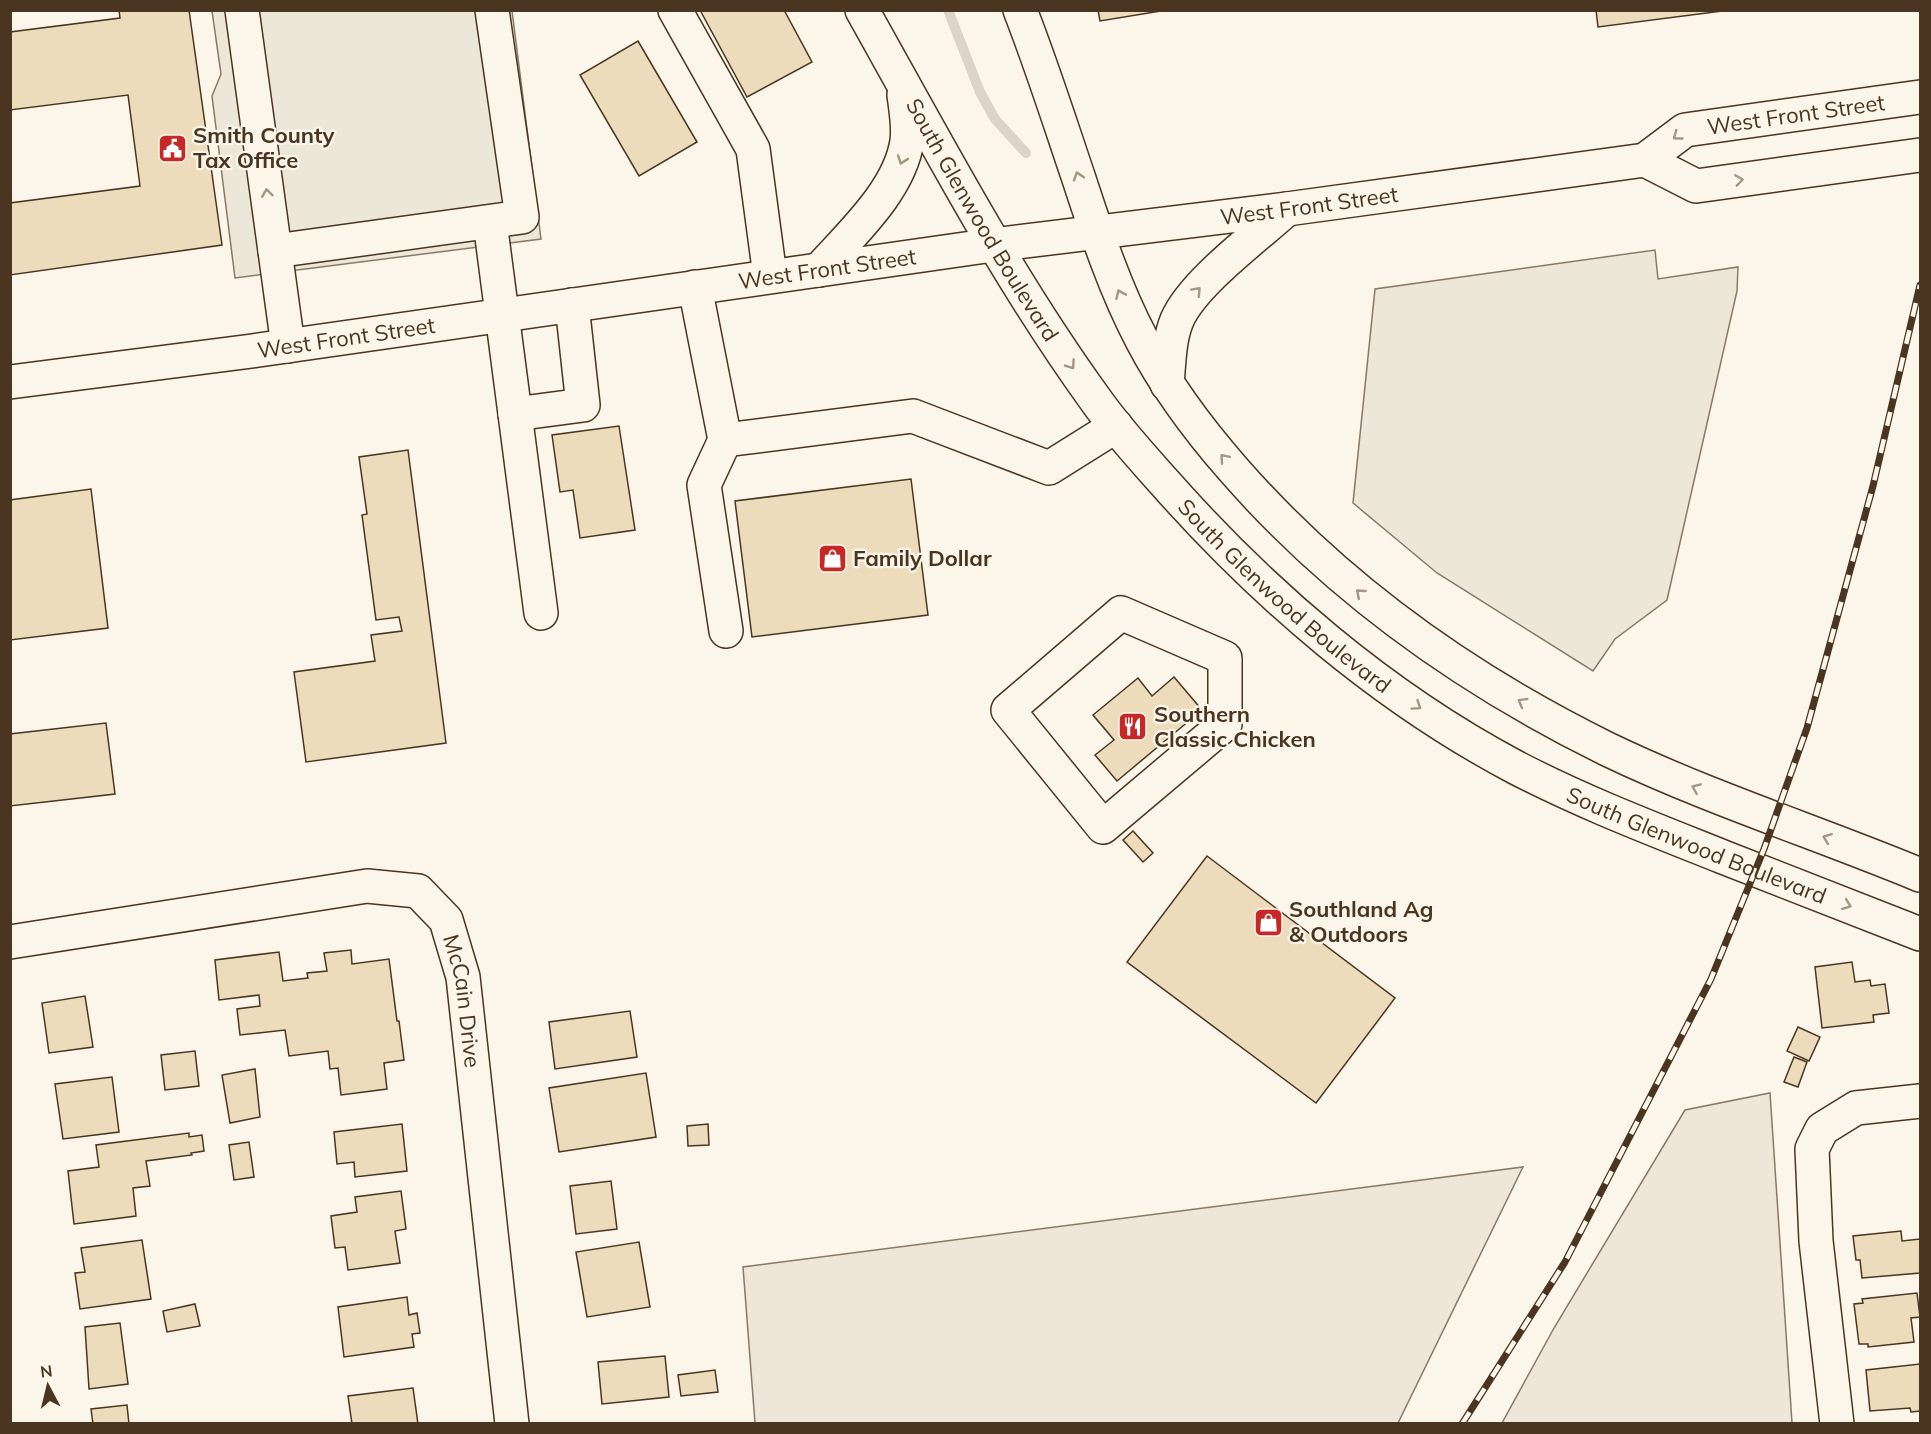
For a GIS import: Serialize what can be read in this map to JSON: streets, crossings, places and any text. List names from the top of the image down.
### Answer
{
  "streets": {
    "main road": ["West Front Street", "South Glenwood Boulevard", "McCain Drive"]
  },
  "crossings": [
    ["West Front Street", "South Glenwood Boulevard"]
  ],
  "places": {
    "public building": ["Smith County Tax Office"],
    "shop": ["Family Dollar", "Southland Ag & Outdoors"],
    "restaurant": ["Southern Classic Chicken"]
  },
  "north": "top"
}
